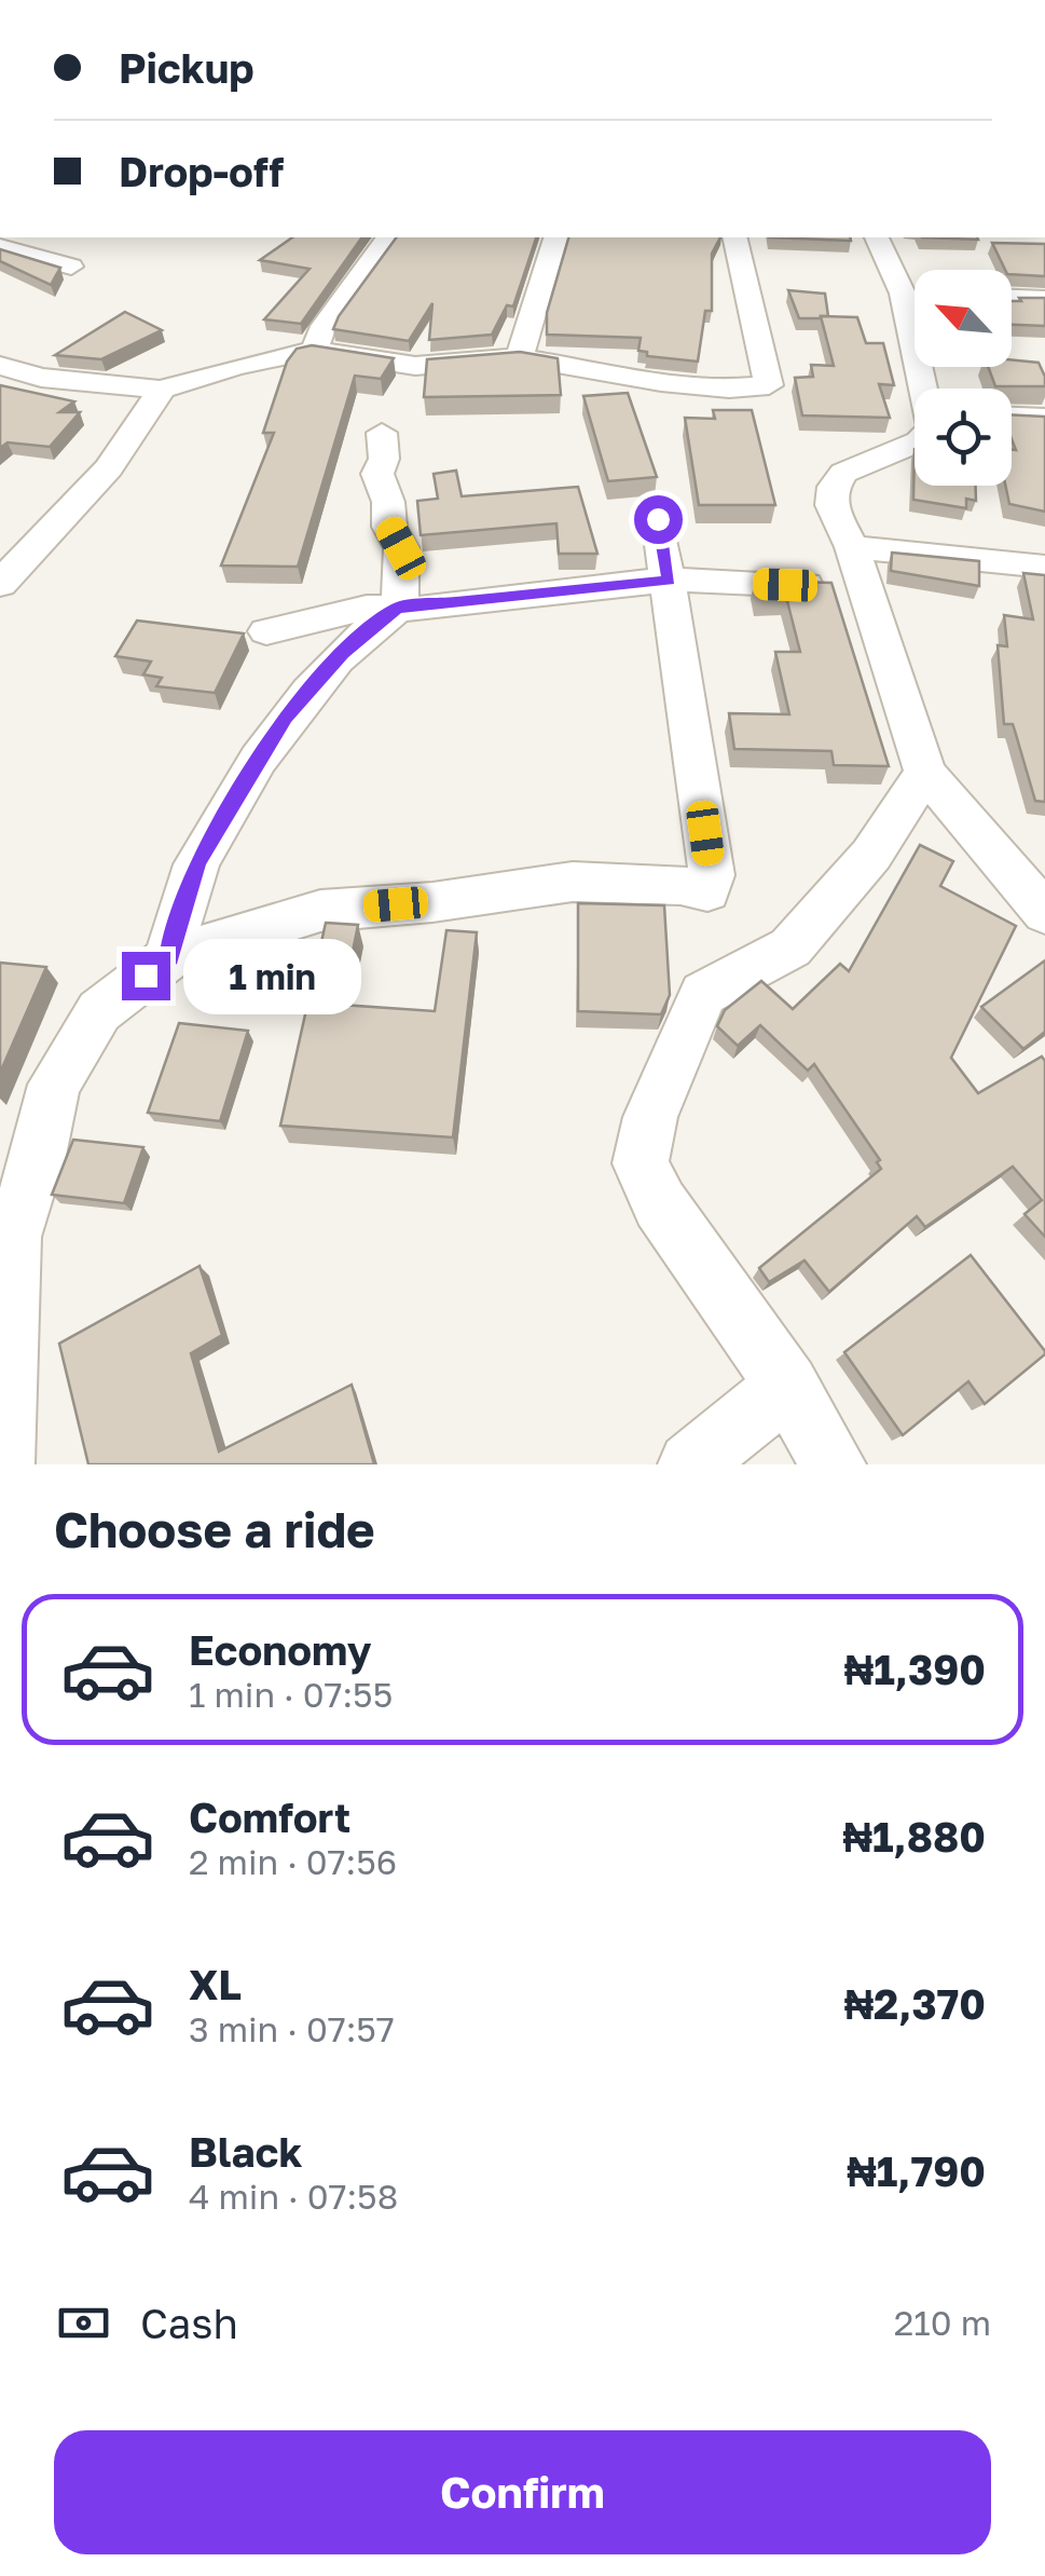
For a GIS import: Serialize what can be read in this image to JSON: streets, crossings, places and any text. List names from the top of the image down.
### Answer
{
  "north": "top left",
  "page": {
    "banner": ["Pickup", "Drop-off"],
    "bubble": "1 min",
    "heading": "Choose a ride",
    "list": [
      {
        "name": "Economy",
        "note": "1 min · 07:55",
        "value": "₦1,390"
      },
      {
        "name": "Comfort",
        "note": "2 min · 07:56",
        "value": "₦1,880"
      },
      {
        "name": "XL",
        "note": "3 min · 07:57",
        "value": "₦2,370"
      },
      {
        "name": "Black",
        "note": "4 min · 07:58",
        "value": "₦1,790"
      }
    ],
    "pay": ["Cash", "210 m"],
    "buttons": "Confirm"
  }
}
